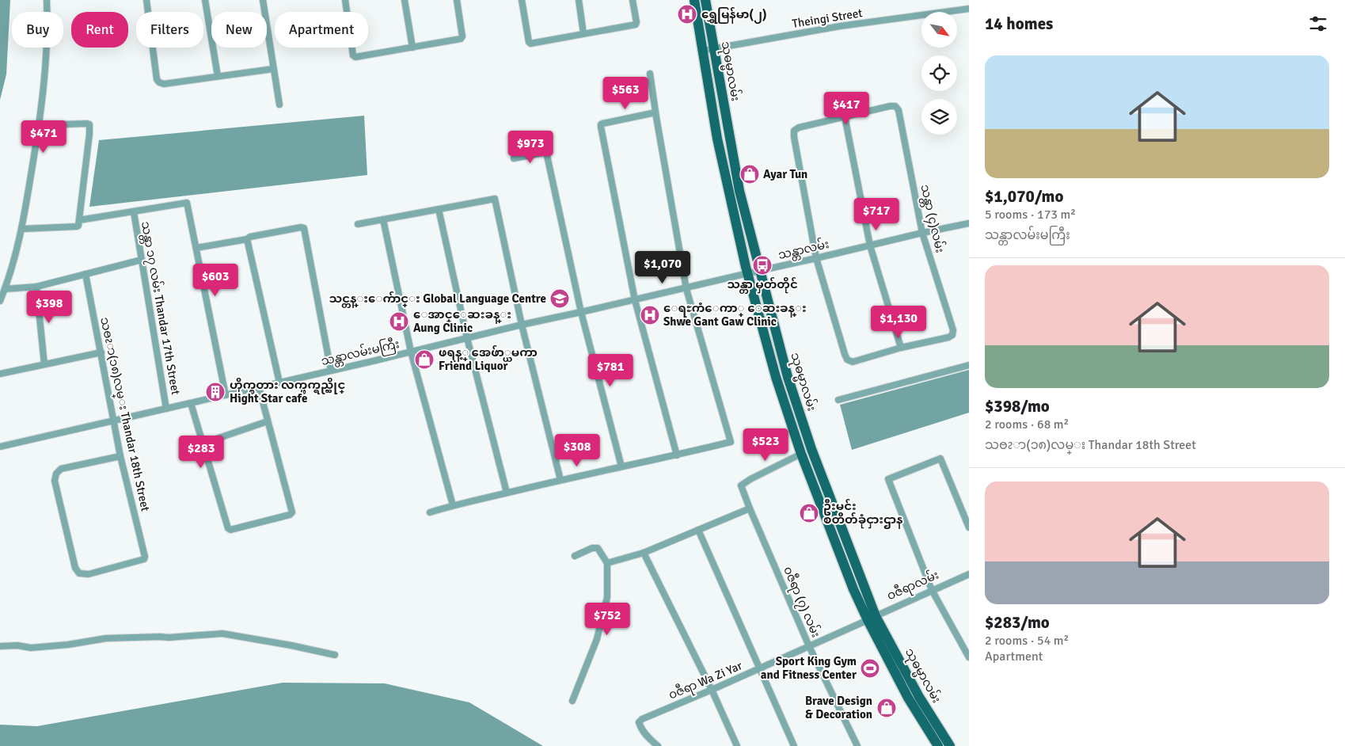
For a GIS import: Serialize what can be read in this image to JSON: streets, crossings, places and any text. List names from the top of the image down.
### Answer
{
  "streets": {
    "main road": ["သုဓမ္မာလမ်း"],
    "street": [
      "Theingi Street",
      "သန္တာ (၄)လမ်း",
      "သန္တာလမ်း",
      "သန္တာ ၁၇ လမ်း Thandar 17th Street",
      "သန္တာလမ်းမကြီး",
      "သႎၩာ(၁၈)လမ္း Thandar 18th Street",
      "ဝဇီရာလမ်း",
      "၀ဇီရာ (၇) လမ်း",
      "၀ဇီရာ Wa Zi Yar"
    ]
  },
  "crossings": [
    ["Theingi Street", "သုဓမ္မာလမ်း"],
    ["သုဓမ္မာလမ်း", "သန္တာလမ်း"],
    ["သုဓမ္မာလမ်း", "သန္တာလမ်းမကြီး"],
    ["သုဓမ္မာလမ်း", "ဝဇီရာလမ်း"],
    ["သုဓမ္မာလမ်း", "၀ဇီရာ (၇) လမ်း"],
    ["သုဓမ္မာလမ်း", "၀ဇီရာ Wa Zi Yar"],
    ["သန္တာ (၄)လမ်း", "သန္တာလမ်း"],
    ["သန္တာလမ်း", "သန္တာလမ်းမကြီး"],
    ["သန္တာ ၁၇ လမ်း Thandar 17th Street", "သန္တာလမ်းမကြီး"],
    ["သန္တာလမ်းမကြီး", "သႎၩာ(၁၈)လမ္း Thandar 18th Street"],
    ["ဝဇီရာလမ်း", "၀ဇီရာ Wa Zi Yar"],
    ["၀ဇီရာ (၇) လမ်း", "၀ဇီရာ Wa Zi Yar"]
  ],
  "places": {
    "hospital": ["ရွှေမြန်မာ(၂)", "ေရႊကံေကာ္ ေဆးခန္း Shwe Gant Gaw Clinic", "ေအာင္ေဆးခန္း Aung Clinic"],
    "shop": [
      "Ayar Tun",
      "ဖရန့္ အေဖ်ာ္ယမကာ Friend Liquor",
      "ဦးမင်း စတိတ်ခုံငှားဌာန",
      "Brave Design & Decoration"
    ],
    "bus stop": ["သန္တာ မှတ်တိုင်"],
    "school or university": ["သင္တန္းေက်ာင္း Global Language Centre"],
    "building": ["ဟိုက္စတား လက္ဖက္ရည္ဆိုင္ Hight Star cafe"],
    "sports": ["Sport King Gym and Fitness Center"]
  },
  "north": "bottom right",
  "page": {
    "heading": "14 homes",
    "chip": [
      "Buy",
      "Rent",
      "Filters",
      "New",
      "Apartment"
    ],
    "list": [
      {
        "name": "$1,070/mo",
        "note": "5 rooms · 173 m² · သန္တာလမ်းမကြီး"
      },
      {
        "name": "$398/mo",
        "note": "2 rooms · 68 m² · သႎၩာ(၁၈)လမ္း Thandar 18th Street"
      },
      {
        "name": "$283/mo",
        "note": "2 rooms · 54 m² · Apartment"
      }
    ],
    "price": [
      "$563",
      "$417",
      "$471",
      "$973",
      "$717",
      "$1,070",
      "$603",
      "$398",
      "$1,130",
      "$781",
      "$523",
      "$308",
      "$283",
      "$752"
    ]
  }
}
